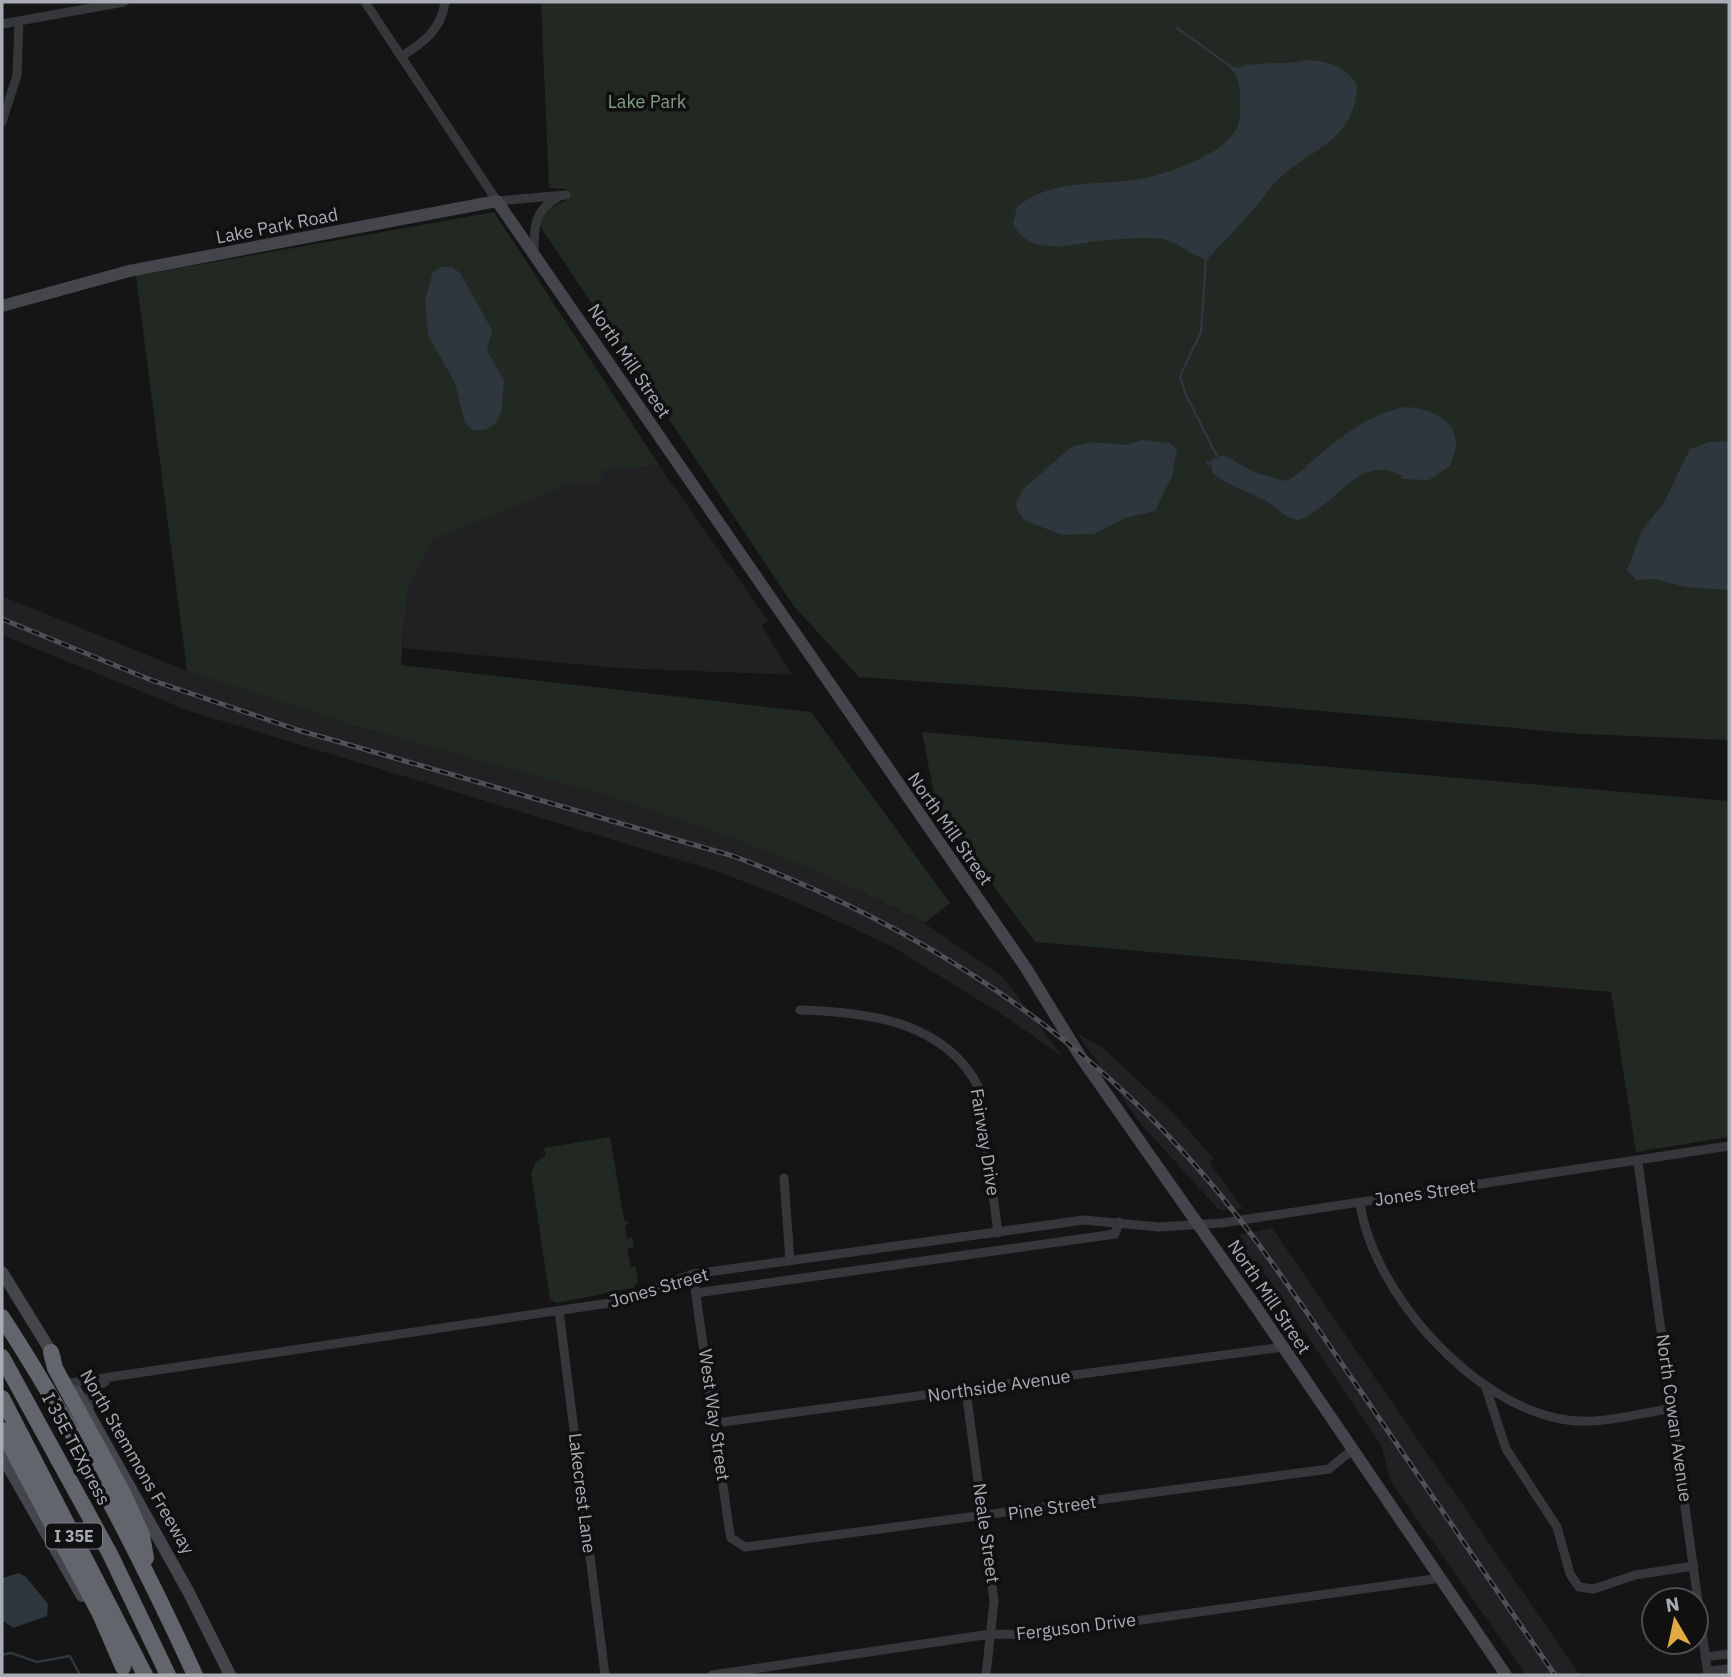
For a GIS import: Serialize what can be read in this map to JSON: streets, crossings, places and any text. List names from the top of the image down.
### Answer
{
  "streets": {
    "highway": ["I 35E TEXpress", "I 35E"],
    "main road": ["Lake Park Road", "North Mill Street", "North Stemmons Freeway"],
    "street": [
      "Fairway Drive",
      "Jones Street",
      "Northside Avenue",
      "West Way Street",
      "North Cowan Avenue",
      "Lakecrest Lane",
      "Pine Street",
      "Neale Street",
      "Ferguson Drive"
    ]
  },
  "crossings": [
    ["Lake Park Road", "North Mill Street"],
    ["North Mill Street", "Jones Street"],
    ["North Mill Street", "Northside Avenue"],
    ["North Mill Street", "Pine Street"],
    ["North Mill Street", "Ferguson Drive"],
    ["Fairway Drive", "Jones Street"],
    ["Jones Street", "West Way Street"],
    ["Jones Street", "North Cowan Avenue"],
    ["Jones Street", "North Stemmons Freeway"],
    ["Jones Street", "Lakecrest Lane"],
    ["Northside Avenue", "West Way Street"],
    ["Northside Avenue", "Neale Street"],
    ["West Way Street", "Pine Street"],
    ["Pine Street", "Neale Street"],
    ["Neale Street", "Ferguson Drive"]
  ],
  "parks": ["Lake Park"],
  "north": "top"
}
